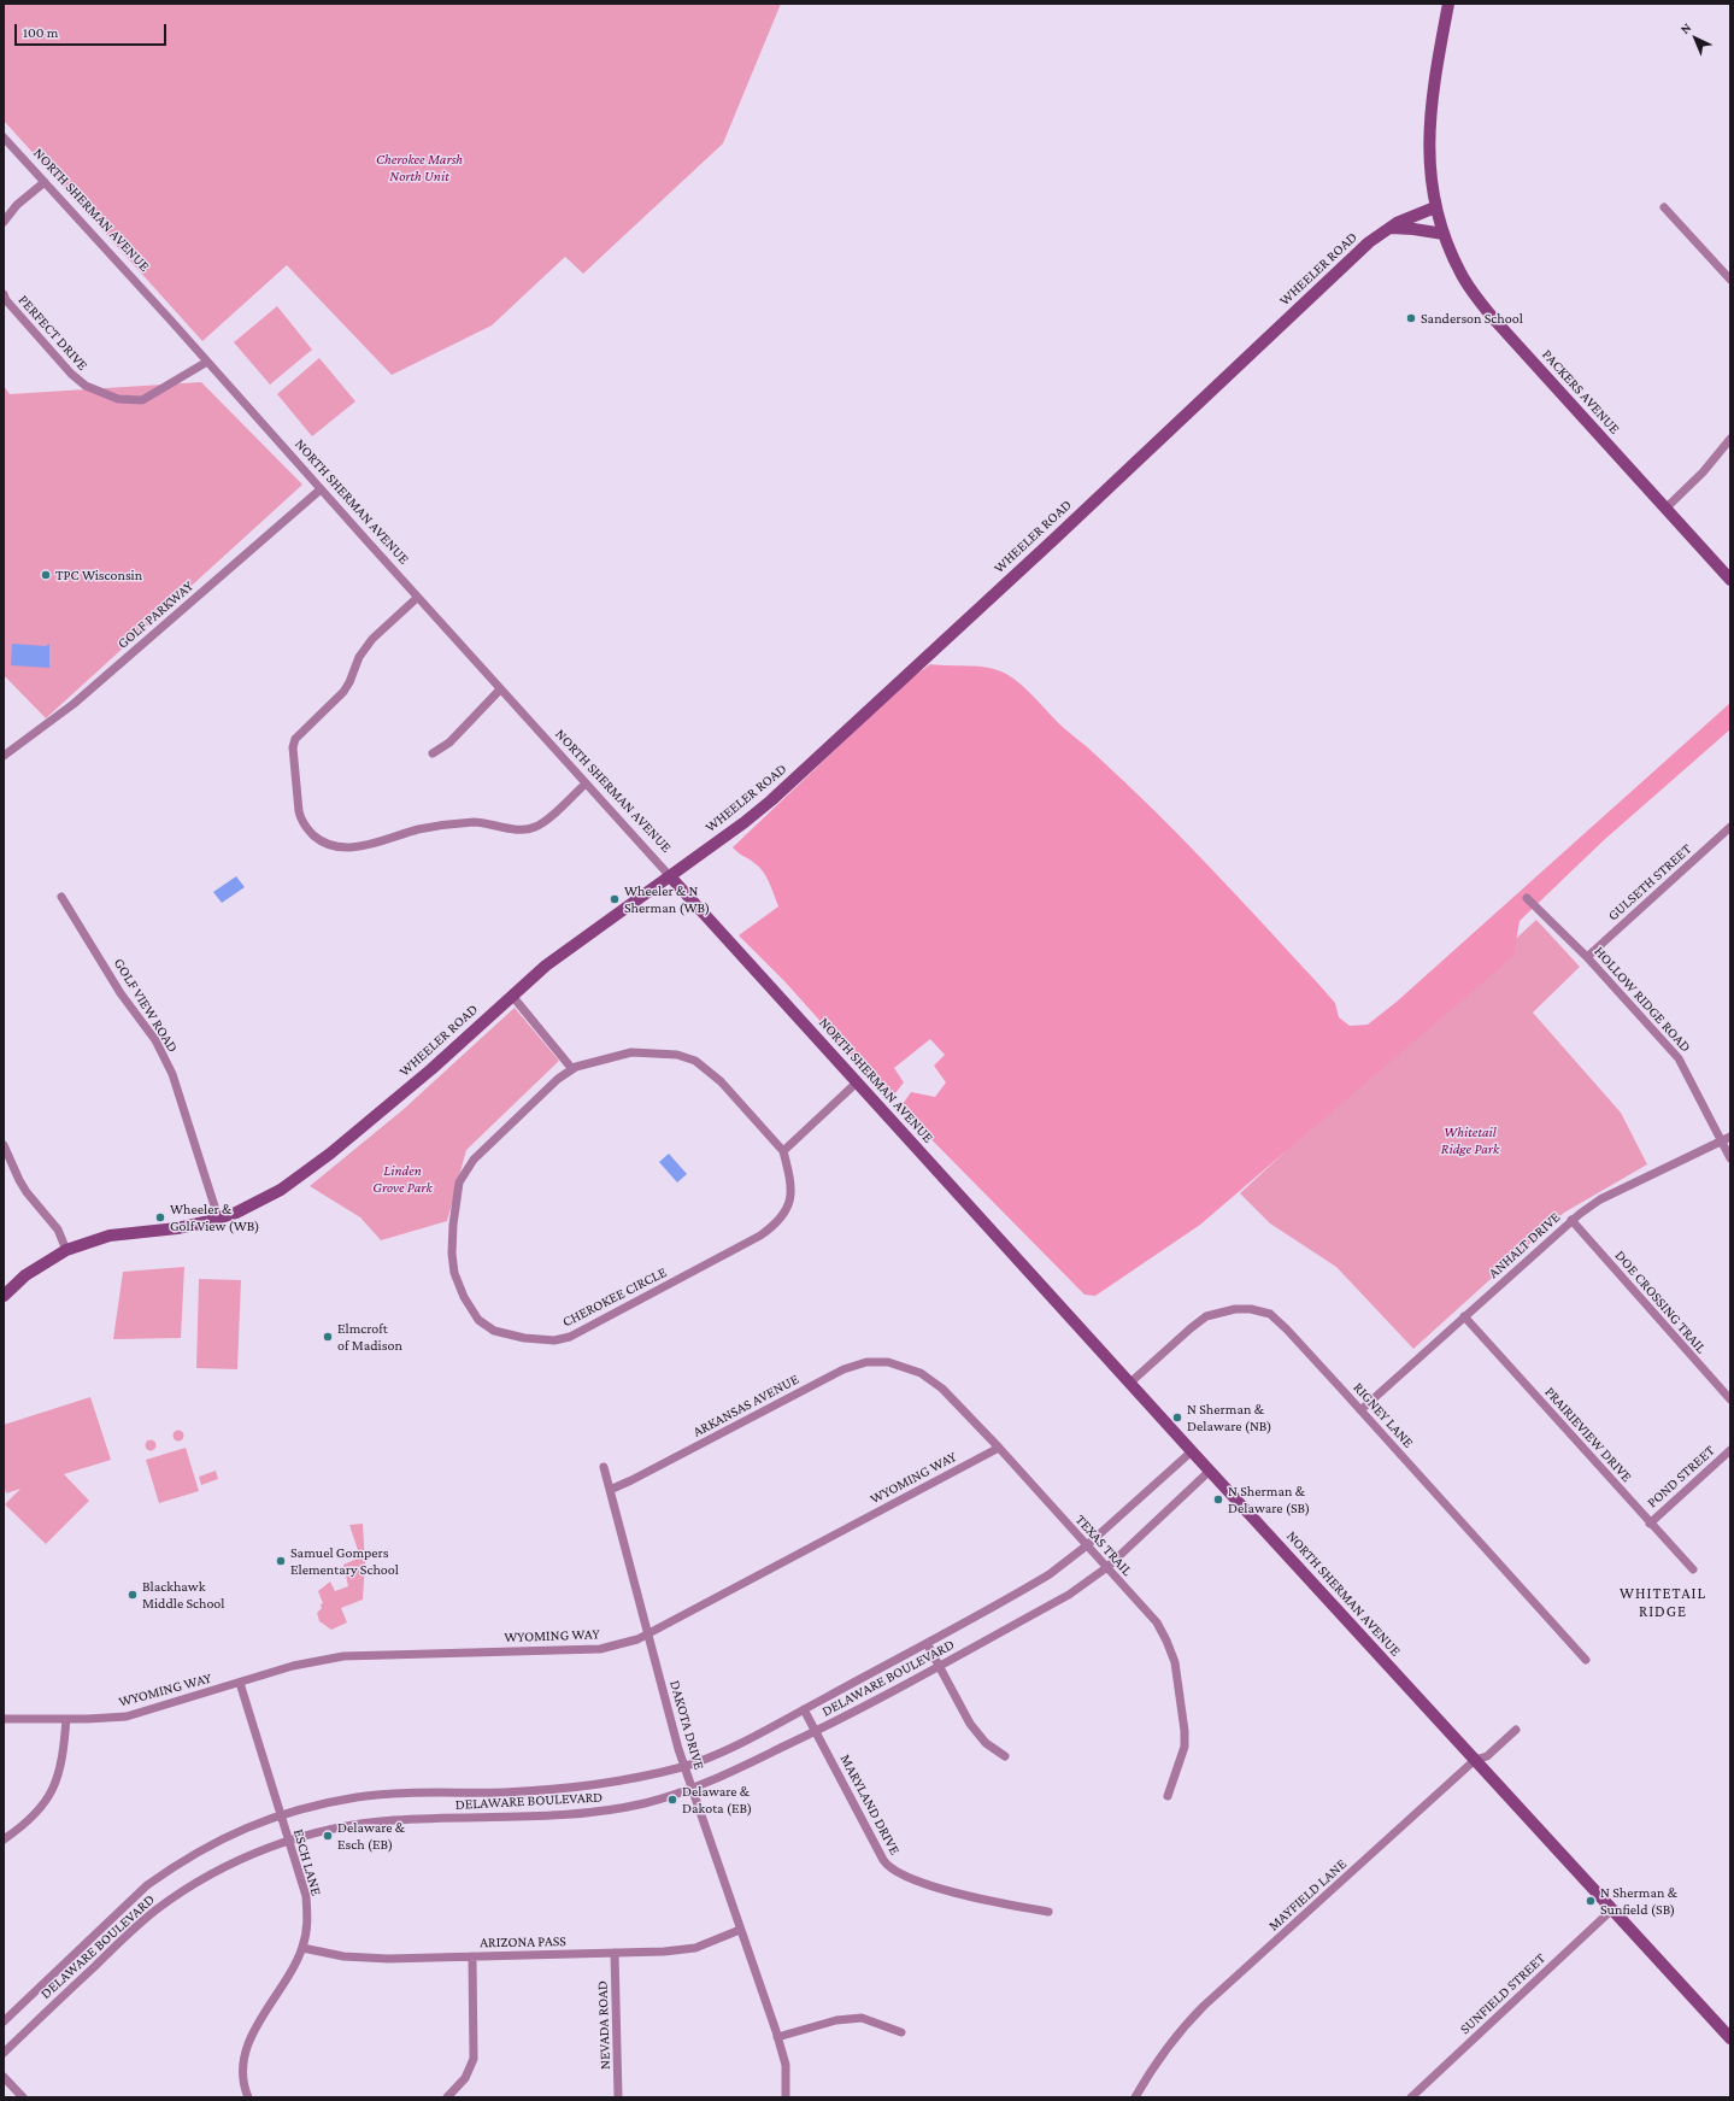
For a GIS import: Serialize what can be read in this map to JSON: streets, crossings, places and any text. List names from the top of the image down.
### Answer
{
  "streets": {
    "street": [
      "NORTH SHERMAN AVENUE",
      "WHEELER ROAD",
      "PERFECT DRIVE",
      "PACKERS AVENUE",
      "GOLF PARKWAY",
      "GULSETH STREET",
      "HOLLOW RIDGE ROAD",
      "GOLF VIEW ROAD",
      "ANHALT DRIVE",
      "CHEROKEE CIRCLE",
      "DOE CROSSING TRAIL",
      "ARKANSAS AVENUE",
      "RIGNEY LANE",
      "PRAIRIEVIEW DRIVE",
      "POND STREET",
      "WYOMING WAY",
      "TEXAS TRAIL",
      "DELAWARE BOULEVARD",
      "DAKOTA DRIVE",
      "MARYLAND DRIVE",
      "ESCH LANE",
      "MAYFIELD LANE",
      "ARIZONA PASS",
      "SUNFIELD STREET",
      "NEVADA ROAD"
    ]
  },
  "crossings": [
    ["NORTH SHERMAN AVENUE", "WHEELER ROAD"],
    ["NORTH SHERMAN AVENUE", "PERFECT DRIVE"],
    ["NORTH SHERMAN AVENUE", "GOLF PARKWAY"],
    ["NORTH SHERMAN AVENUE", "RIGNEY LANE"],
    ["NORTH SHERMAN AVENUE", "DELAWARE BOULEVARD"],
    ["NORTH SHERMAN AVENUE", "MAYFIELD LANE"],
    ["NORTH SHERMAN AVENUE", "SUNFIELD STREET"],
    ["WHEELER ROAD", "PACKERS AVENUE"],
    ["WHEELER ROAD", "GOLF VIEW ROAD"],
    ["GULSETH STREET", "HOLLOW RIDGE ROAD"],
    ["HOLLOW RIDGE ROAD", "ANHALT DRIVE"],
    ["ANHALT DRIVE", "DOE CROSSING TRAIL"],
    ["ANHALT DRIVE", "RIGNEY LANE"],
    ["ANHALT DRIVE", "PRAIRIEVIEW DRIVE"],
    ["ARKANSAS AVENUE", "TEXAS TRAIL"],
    ["ARKANSAS AVENUE", "DAKOTA DRIVE"],
    ["PRAIRIEVIEW DRIVE", "POND STREET"],
    ["WYOMING WAY", "TEXAS TRAIL"],
    ["WYOMING WAY", "DAKOTA DRIVE"],
    ["WYOMING WAY", "ESCH LANE"],
    ["TEXAS TRAIL", "DELAWARE BOULEVARD"],
    ["DELAWARE BOULEVARD", "DAKOTA DRIVE"],
    ["DELAWARE BOULEVARD", "MARYLAND DRIVE"],
    ["DELAWARE BOULEVARD", "ESCH LANE"],
    ["DAKOTA DRIVE", "ARIZONA PASS"],
    ["ESCH LANE", "ARIZONA PASS"],
    ["ARIZONA PASS", "NEVADA ROAD"]
  ],
  "districts": ["WHITETAIL RIDGE"],
  "parks": ["Cherokee Marsh North Unit", "Whitetail Ridge Park", "Linden Grove Park"],
  "places": [
    "Sanderson School",
    "TPC Wisconsin",
    "Wheeler & N Sherman (WB)",
    "Wheeler & Golf View (WB)",
    "Elmcroft of Madison",
    "N Sherman & Delaware (NB)",
    "N Sherman & Delaware (SB)",
    "Samuel Gompers Elementary School",
    "Blackhawk Middle School",
    "Delaware & Dakota (EB)",
    "Delaware & Esch (EB)",
    "N Sherman & Sunfield (SB)"
  ],
  "scale_bar": "100 m",
  "north": "top left"
}
